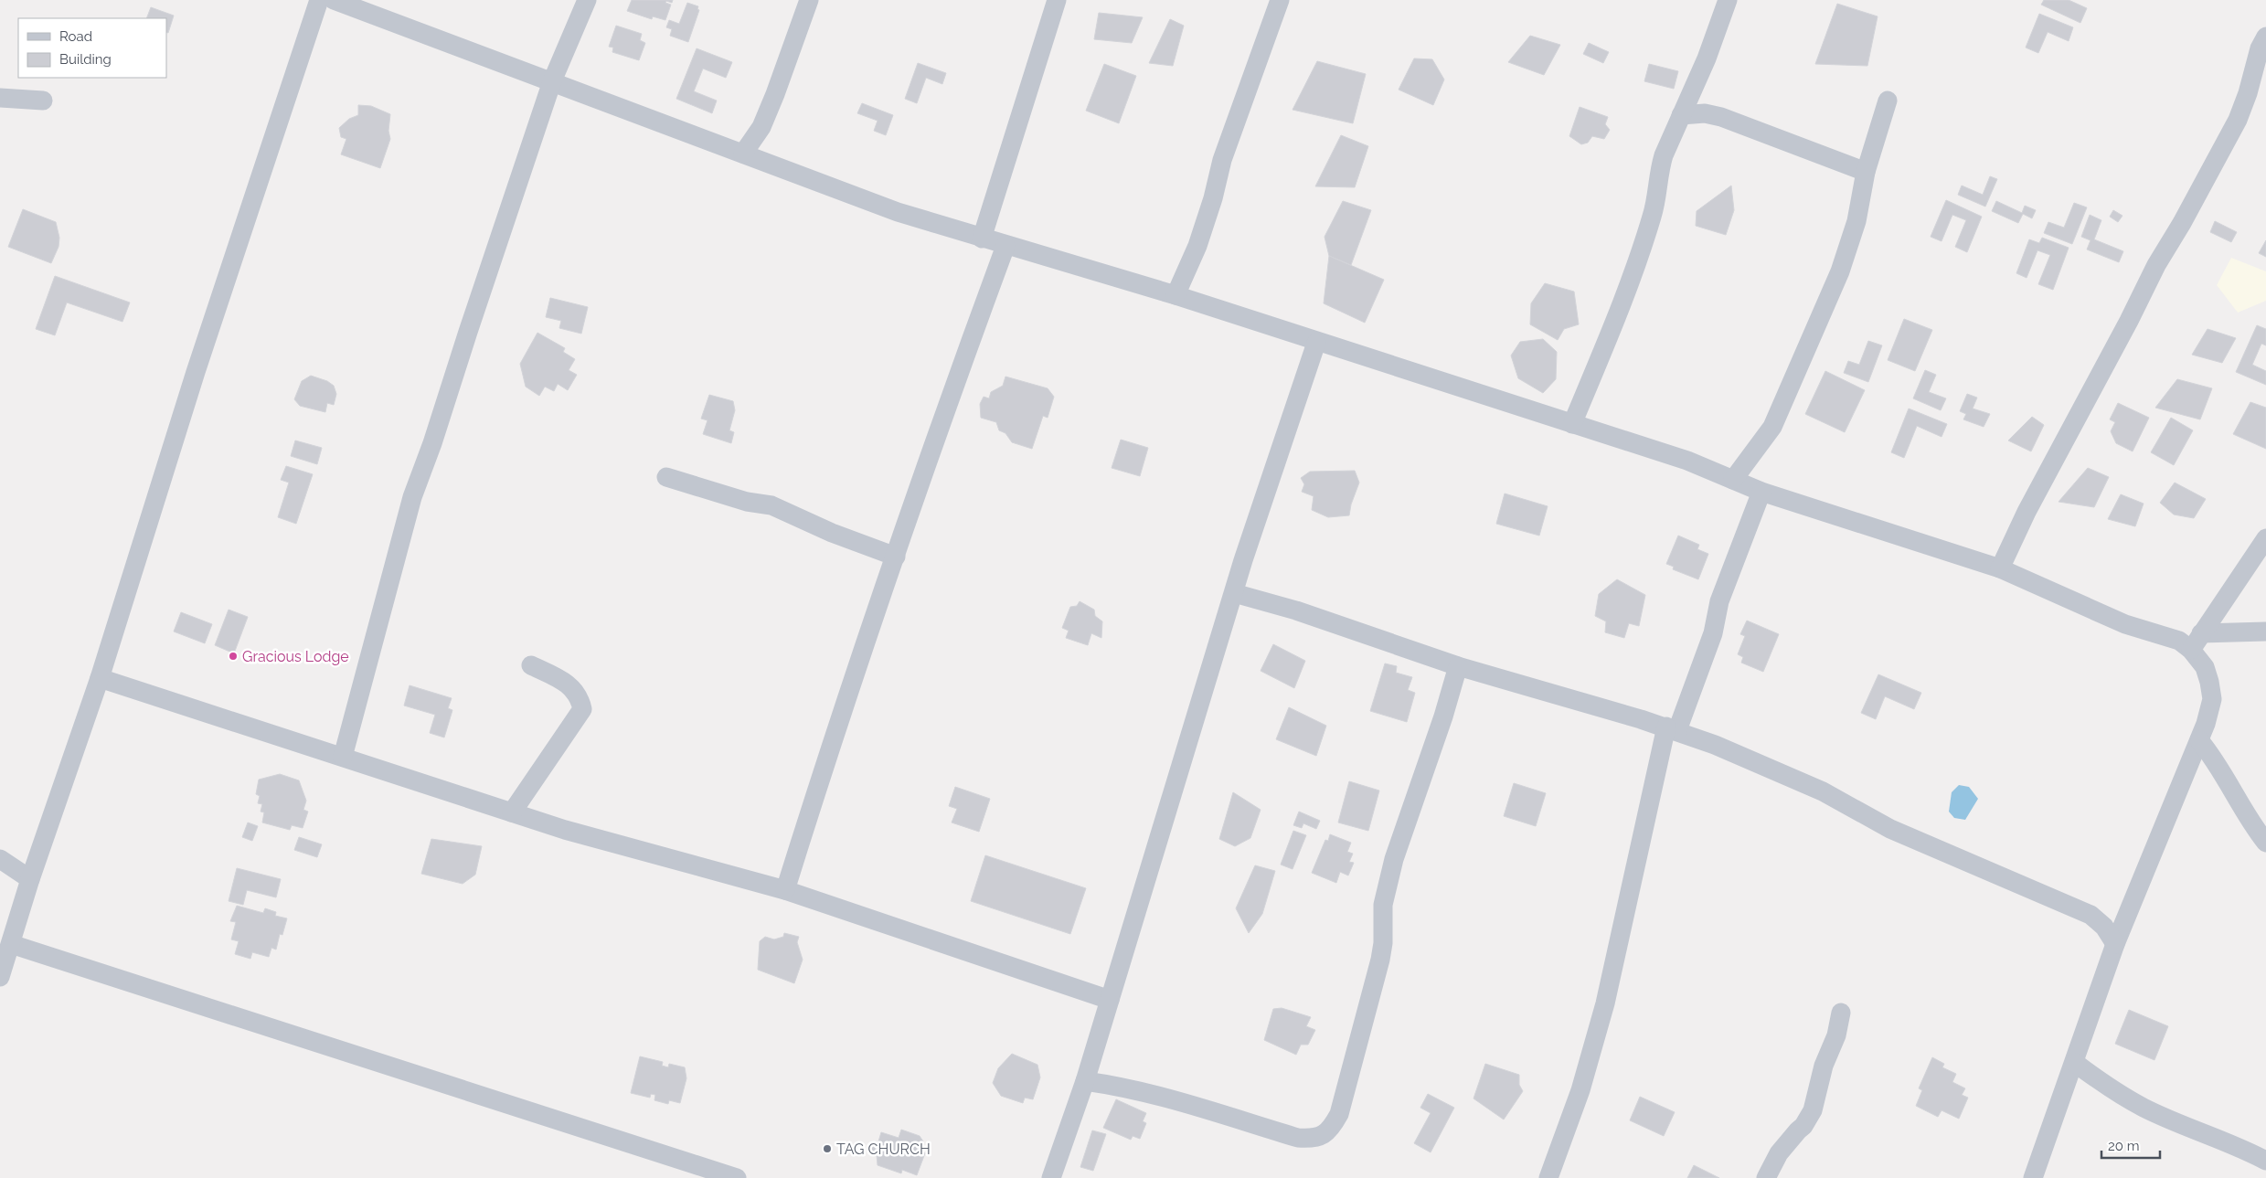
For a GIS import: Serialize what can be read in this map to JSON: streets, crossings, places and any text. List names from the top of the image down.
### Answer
{
  "places": ["Gracious Lodge", "TAG CHURCH"],
  "legend": ["Road", "Building"],
  "scale_bar": "20 m"
}
